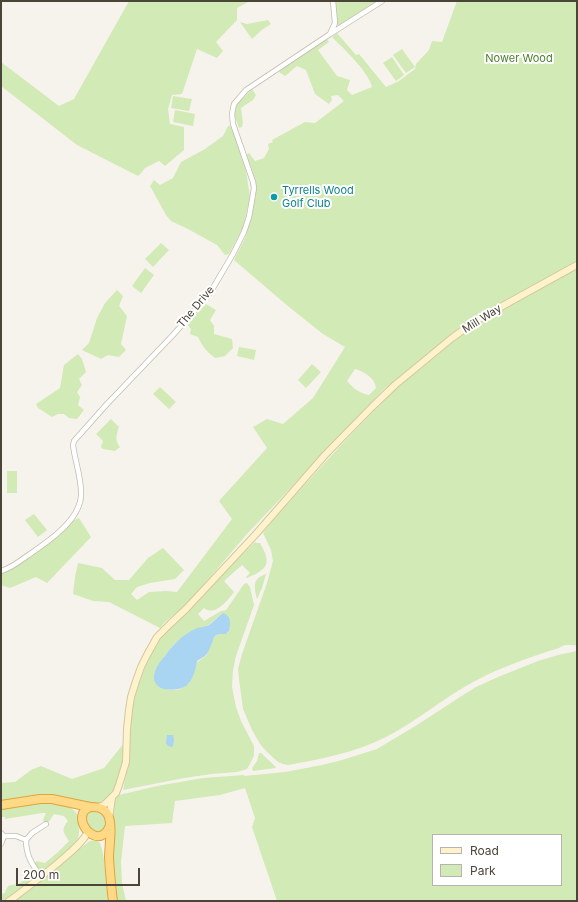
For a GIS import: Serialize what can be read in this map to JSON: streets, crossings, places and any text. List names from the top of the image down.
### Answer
{
  "streets": {
    "main road": ["Mill Way"],
    "street": ["The Drive"]
  },
  "parks": ["Nower Wood"],
  "places": ["Tyrrells Wood Golf Club"],
  "legend": ["Road", "Park"],
  "scale_bar": "200 m"
}
